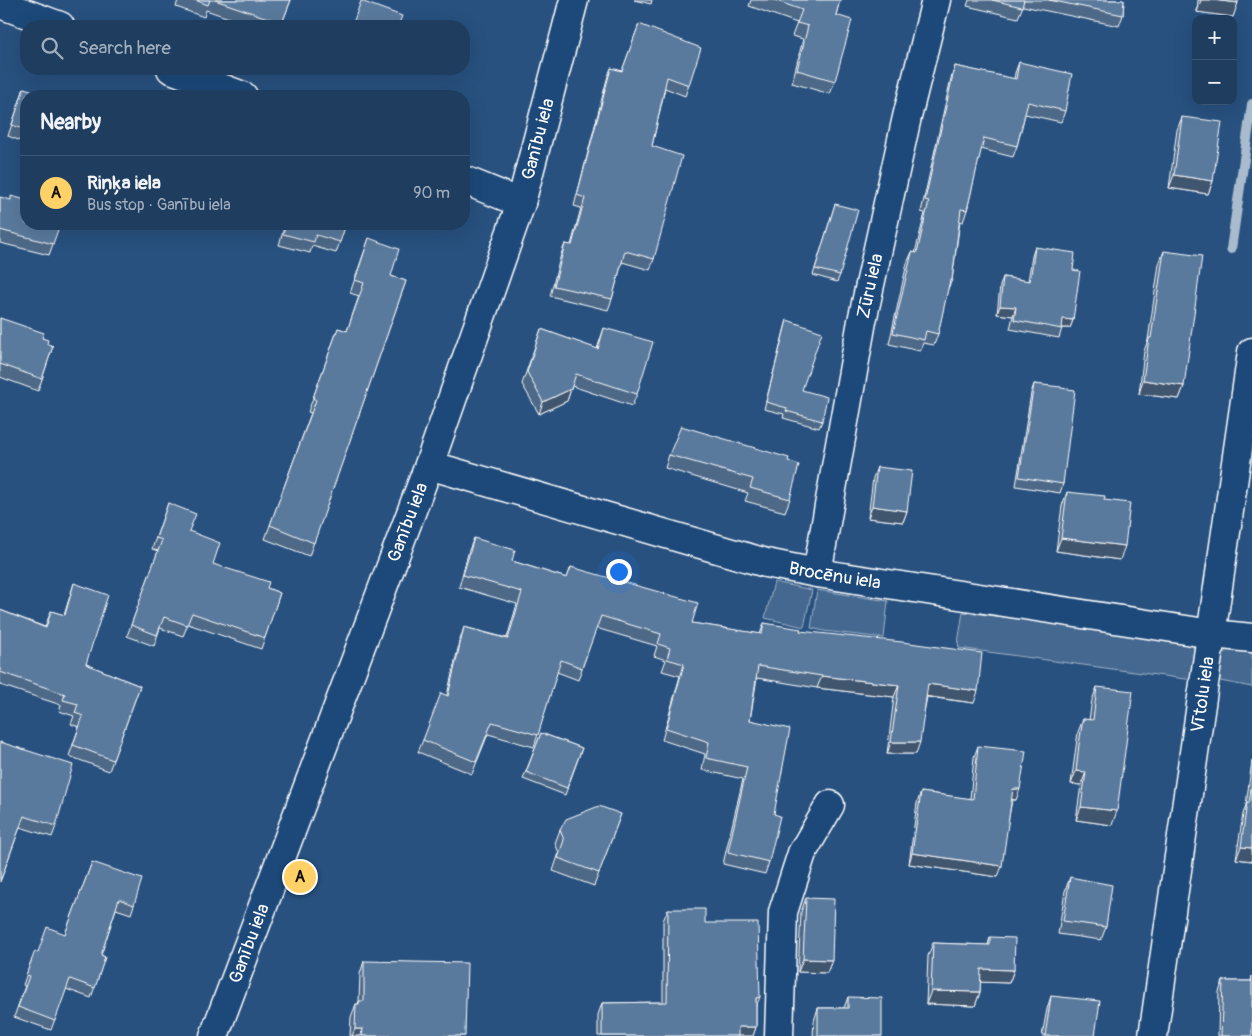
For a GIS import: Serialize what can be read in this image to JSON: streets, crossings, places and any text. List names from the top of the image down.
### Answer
{
  "streets": {
    "street": [
      "Ganību iela",
      "Zūru iela",
      "Brocēnu iela",
      "Vītolu iela"
    ]
  },
  "crossings": [
    ["Ganību iela", "Brocēnu iela"],
    ["Zūru iela", "Brocēnu iela"],
    ["Brocēnu iela", "Vītolu iela"]
  ],
  "page": {
    "map_buttons": ["+", "−"],
    "search": "Search here",
    "heading": "Nearby",
    "list": [
      {
        "mark": "A",
        "name": "Riņķa iela",
        "note": "Bus stop · Ganību iela",
        "value": "90 m"
      }
    ],
    "pins": "A"
  }
}
